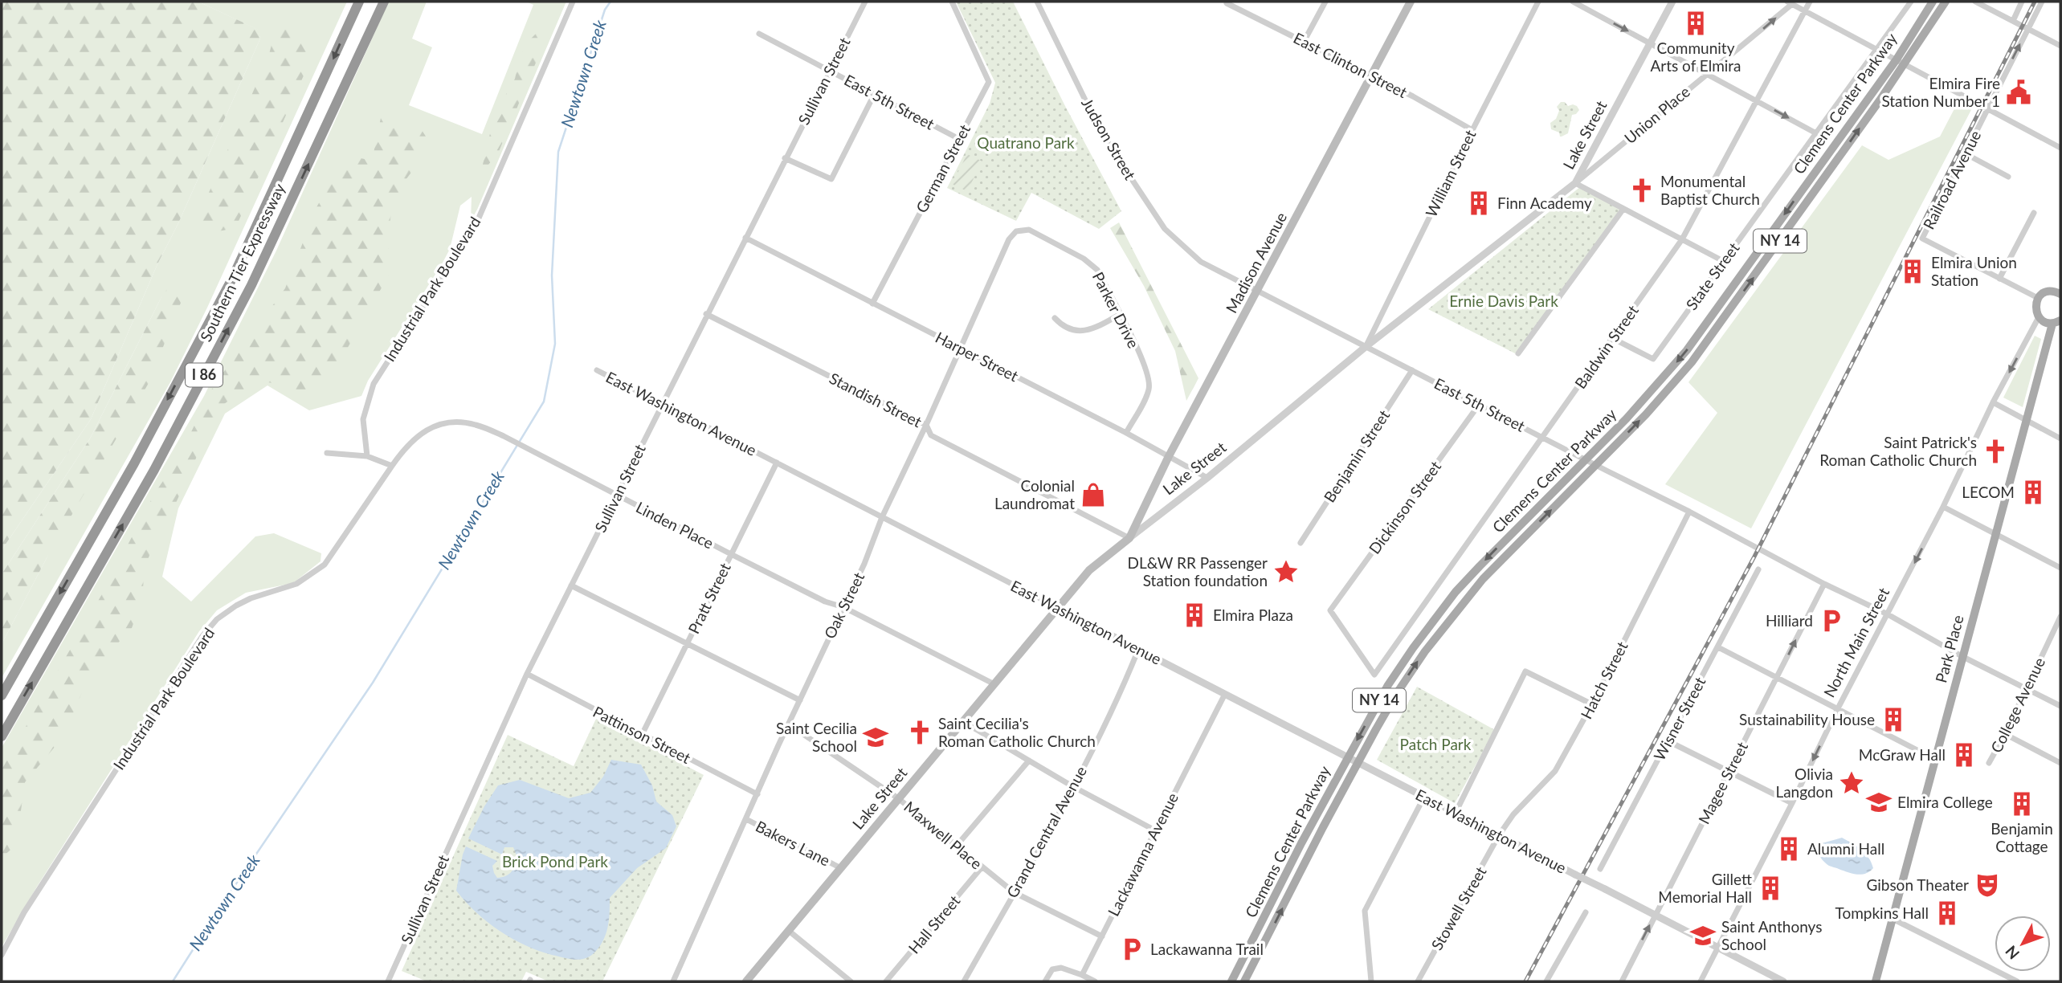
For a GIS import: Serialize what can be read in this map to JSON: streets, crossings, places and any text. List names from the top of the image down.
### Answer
{
  "streets": {
    "highway": ["Southern Tier Expressway", "I 86"],
    "main road": [
      "Clemens Center Parkway",
      "Lake Street",
      "NY 14",
      "Madison Avenue",
      "Park Place"
    ],
    "street": [
      "East Clinton Street",
      "Sullivan Street",
      "East 5th Street",
      "Union Place",
      "Judson Street",
      "German Street",
      "William Street",
      "Railroad Avenue",
      "State Street",
      "Industrial Park Boulevard",
      "Parker Drive",
      "Baldwin Street",
      "Harper Street",
      "Standish Street",
      "East Washington Avenue",
      "Benjamin Street",
      "Dickinson Street",
      "Linden Place",
      "Pratt Street",
      "Oak Street",
      "North Main Street",
      "Hatch Street",
      "College Avenue",
      "Wisner Street",
      "Pattinson Street",
      "Magee Street",
      "Grand Central Avenue",
      "Maxwell Place",
      "Bakers Lane",
      "Lackawanna Avenue",
      "Stowell Street",
      "Hall Street"
    ]
  },
  "crossings": [
    ["East Clinton Street", "William Street"],
    ["East Clinton Street", "Madison Avenue"],
    ["Sullivan Street", "East 5th Street"],
    ["Sullivan Street", "Harper Street"],
    ["Sullivan Street", "Standish Street"],
    ["Sullivan Street", "East Washington Avenue"],
    ["Sullivan Street", "Linden Place"],
    ["Sullivan Street", "Pattinson Street"],
    ["East 5th Street", "Clemens Center Parkway"],
    ["East 5th Street", "Lake Street"],
    ["East 5th Street", "Judson Street"],
    ["East 5th Street", "German Street"],
    ["East 5th Street", "William Street"],
    ["East 5th Street", "Madison Avenue"],
    ["East 5th Street", "Baldwin Street"],
    ["East 5th Street", "Benjamin Street"],
    ["East 5th Street", "Dickinson Street"],
    ["East 5th Street", "North Main Street"],
    ["East 5th Street", "Park Place"],
    ["East 5th Street", "Hatch Street"],
    ["East 5th Street", "College Avenue"],
    ["East 5th Street", "Magee Street"],
    ["Clemens Center Parkway", "East Washington Avenue"],
    ["Union Place", "Lake Street"],
    ["Lake Street", "William Street"],
    ["Lake Street", "Madison Avenue"],
    ["Lake Street", "Harper Street"],
    ["Lake Street", "Standish Street"],
    ["Lake Street", "East Washington Avenue"],
    ["Lake Street", "Linden Place"],
    ["Lake Street", "Maxwell Place"],
    ["Lake Street", "Bakers Lane"],
    ["German Street", "Harper Street"],
    ["Madison Avenue", "Harper Street"],
    ["Madison Avenue", "Standish Street"],
    ["State Street", "Baldwin Street"],
    ["Industrial Park Boulevard", "Linden Place"],
    ["Parker Drive", "Harper Street"],
    ["Parker Drive", "Oak Street"],
    ["Baldwin Street", "Dickinson Street"],
    ["Harper Street", "Oak Street"],
    ["Standish Street", "Oak Street"],
    ["East Washington Avenue", "Pratt Street"],
    ["East Washington Avenue", "Oak Street"],
    ["East Washington Avenue", "North Main Street"],
    ["East Washington Avenue", "Hatch Street"],
    ["East Washington Avenue", "Magee Street"],
    ["East Washington Avenue", "Grand Central Avenue"],
    ["East Washington Avenue", "Lackawanna Avenue"],
    ["East Washington Avenue", "Stowell Street"],
    ["Linden Place", "Pratt Street"],
    ["Linden Place", "Oak Street"],
    ["Pratt Street", "Pattinson Street"],
    ["Oak Street", "Pattinson Street"],
    ["Oak Street", "Maxwell Place"],
    ["Oak Street", "Bakers Lane"],
    ["Hatch Street", "Stowell Street"],
    ["Grand Central Avenue", "Maxwell Place"],
    ["Maxwell Place", "Lackawanna Avenue"],
    ["Maxwell Place", "Hall Street"]
  ],
  "one_way": ["Union Place", "North Main Street", "Magee Street"],
  "water": ["Newtown Creek"],
  "parks": [
    "Quatrano Park",
    "Ernie Davis Park",
    "Patch Park",
    "Brick Pond Park"
  ],
  "places": {
    "building": [
      "Community Arts of Elmira",
      "Finn Academy",
      "Elmira Union Station",
      "LECOM",
      "Elmira Plaza",
      "Sustainability House",
      "McGraw Hall",
      "Benjamin Cottage",
      "Alumni Hall",
      "Gillett Memorial Hall",
      "Tompkins Hall"
    ],
    "public building": ["Elmira Fire Station Number 1"],
    "church": ["Monumental Baptist Church", "Saint Patrick's Roman Catholic Church", "Saint Cecilia's Roman Catholic Church"],
    "shop": ["Colonial Laundromat"],
    "place": ["DL&W RR Passenger Station foundation", "Olivia Langdon"],
    "parking": ["Hilliard", "Lackawanna Trail"],
    "school or university": ["Saint Cecilia School", "Elmira College", "Saint Anthonys School"],
    "theatre": ["Gibson Theater"]
  },
  "north": "bottom left"
}
